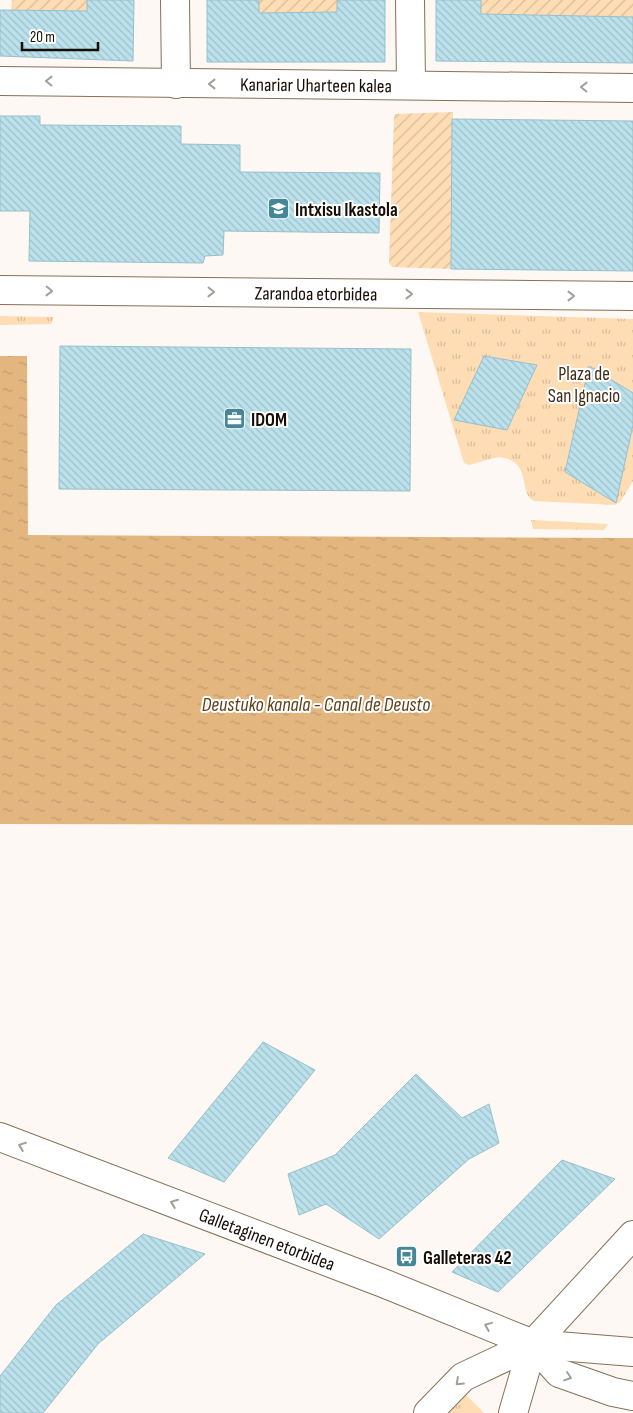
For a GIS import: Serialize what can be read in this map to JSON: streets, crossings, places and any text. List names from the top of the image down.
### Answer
{
  "streets": {
    "street": ["Kanariar Uharteen kalea", "Zarandoa etorbidea", "Galletaginen etorbidea"]
  },
  "one_way": ["Kanariar Uharteen kalea", "Zarandoa etorbidea"],
  "water": ["Deustuko kanala - Canal de Deusto"],
  "parks": ["Plaza de San Ignacio"],
  "places": {
    "school or university": ["Intxisu Ikastola"],
    "office": ["IDOM"],
    "bus stop": ["Galleteras 42"]
  },
  "scale_bar": "20 m"
}
